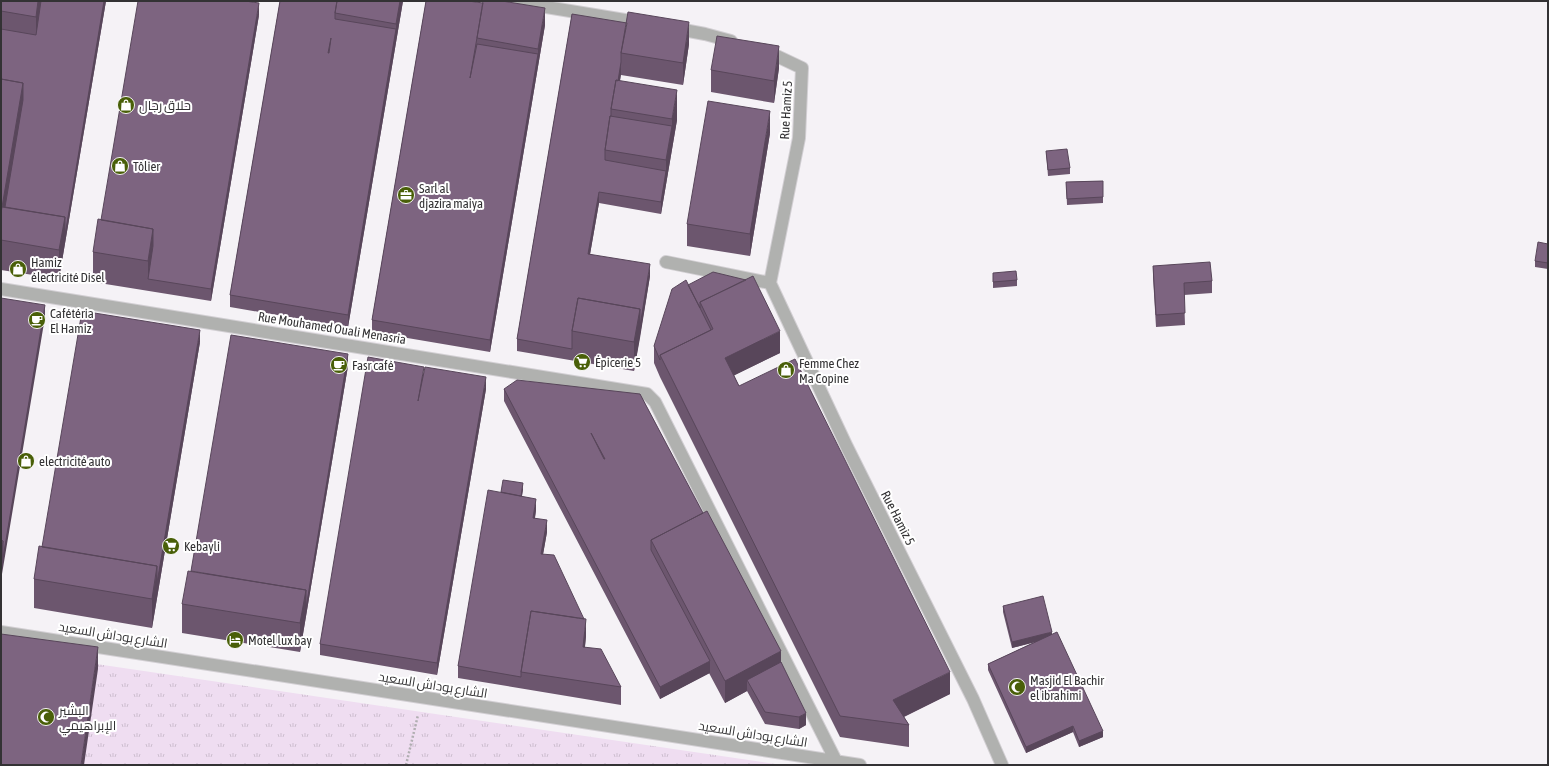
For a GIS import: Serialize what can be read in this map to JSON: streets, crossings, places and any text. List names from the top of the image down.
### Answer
{
  "streets": {
    "street": ["Rue Hamiz 5", "Rue Mouhamed Ouali Menasria", "الشارع بوداش السعيد"]
  },
  "crossings": [
    ["Rue Mouhamed Ouali Menasria", "الشارع بوداش السعيد"]
  ],
  "places": {
    "shop": [
      "حلاق رجال",
      "Tôlier",
      "Hamiz électricité Disel",
      "Femme Chez Ma Copine",
      "electricité auto"
    ],
    "office": ["Sarl al djazira maiya"],
    "cafe": ["Cafétéria El Hamiz", "Fasr café"],
    "supermarket": ["Épicerie 5", "Kebayli"],
    "hotel": ["Motel lux bay"],
    "mosque": ["Masjid El Bachir el ibrahimi", "البشير الإبراهيمي"]
  }
}
